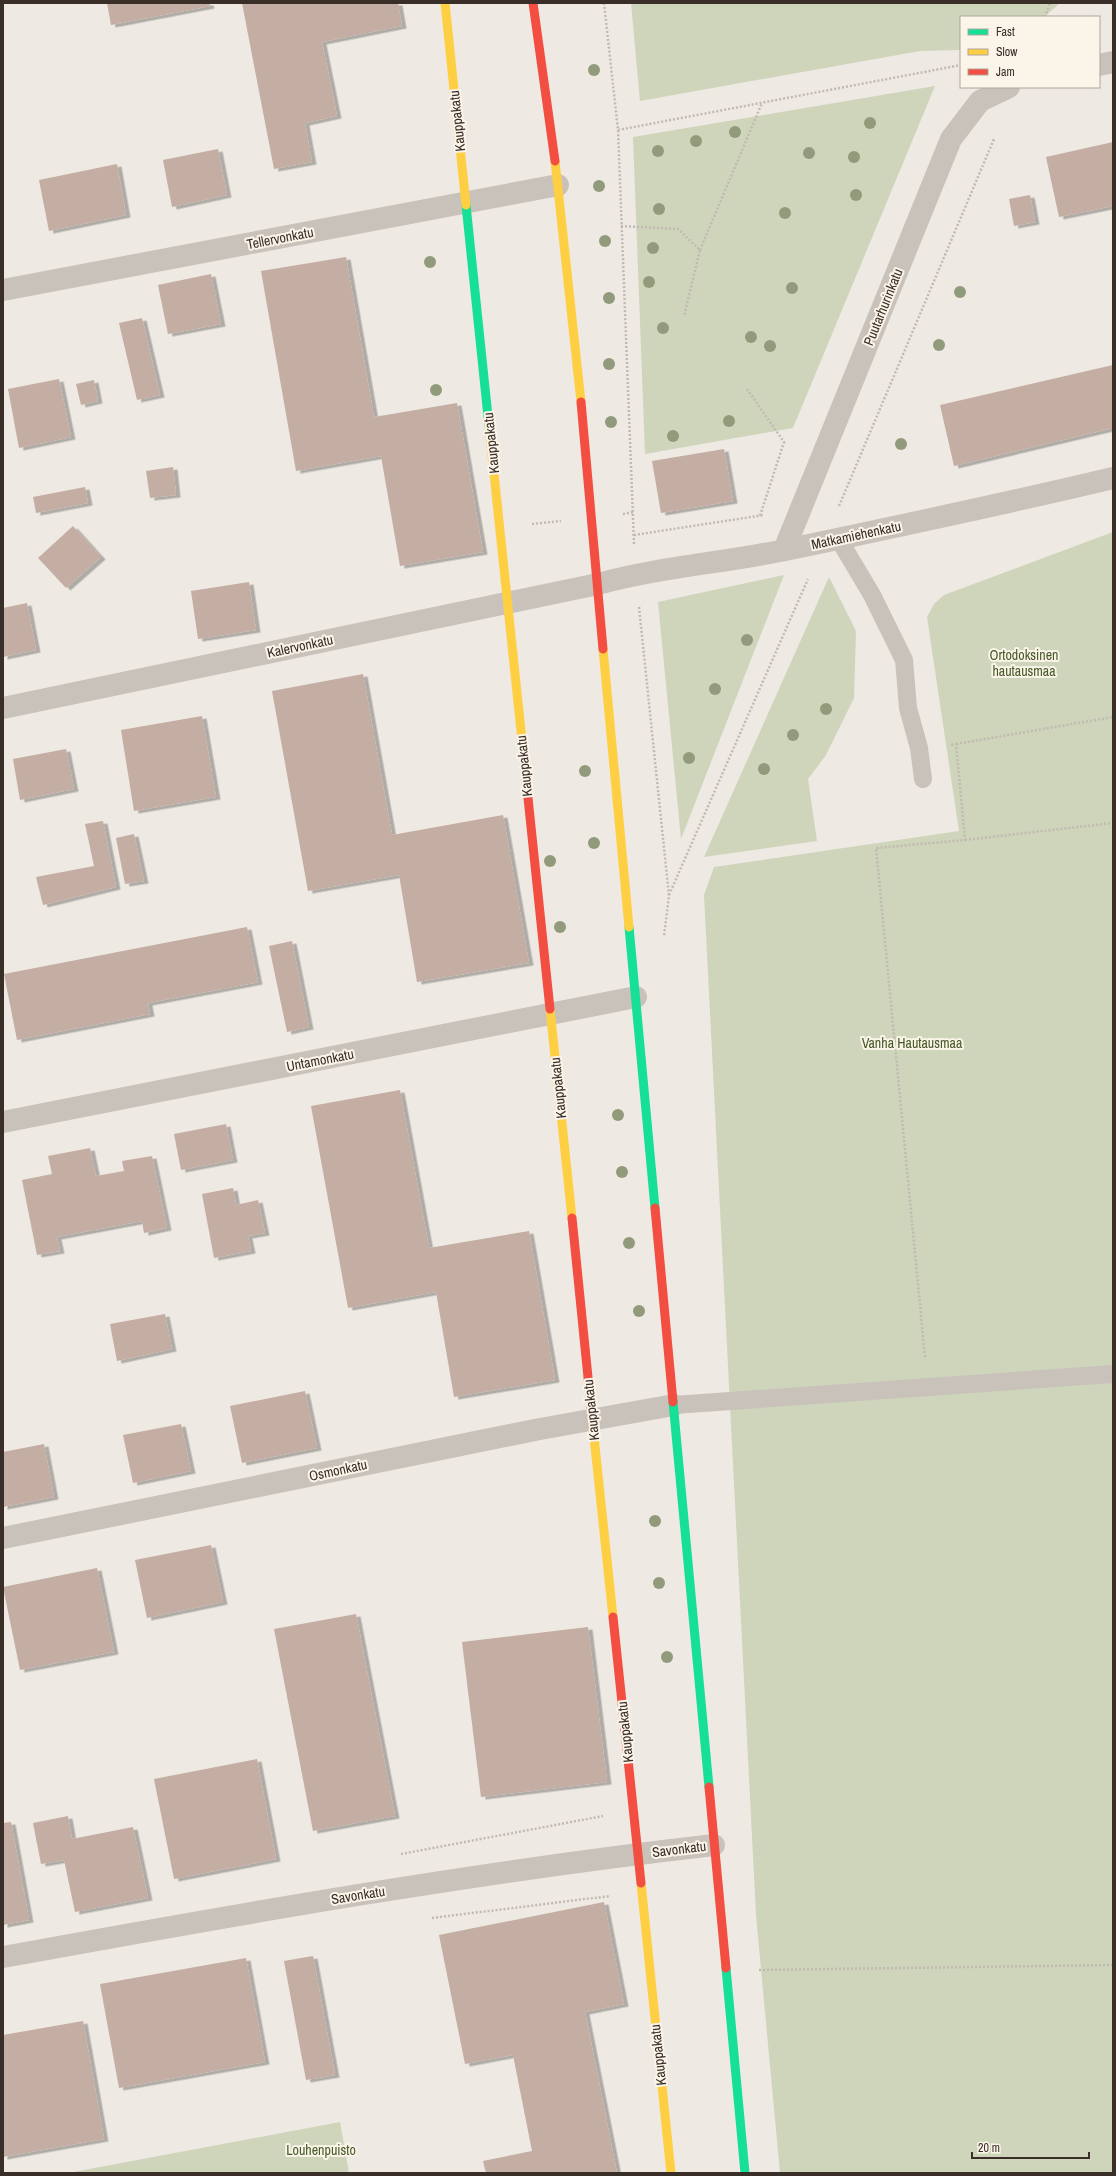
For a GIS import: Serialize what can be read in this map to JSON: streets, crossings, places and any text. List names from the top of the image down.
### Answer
{
  "streets": {
    "main road": ["Kauppakatu"],
    "street": [
      "Tellervonkatu",
      "Puutarhurinkatu",
      "Matkamiehenkatu",
      "Kalervonkatu",
      "Untamonkatu",
      "Osmonkatu",
      "Savonkatu"
    ]
  },
  "crossings": [
    ["Kauppakatu", "Tellervonkatu"],
    ["Kauppakatu", "Kalervonkatu"],
    ["Kauppakatu", "Untamonkatu"],
    ["Kauppakatu", "Osmonkatu"],
    ["Kauppakatu", "Savonkatu"],
    ["Puutarhurinkatu", "Matkamiehenkatu"],
    ["Matkamiehenkatu", "Kalervonkatu"]
  ],
  "parks": ["Ortodoksinen hautausmaa", "Vanha Hautausmaa", "Louhenpuisto"],
  "legend": ["Fast", "Slow", "Jam"],
  "scale_bar": "20 m"
}
